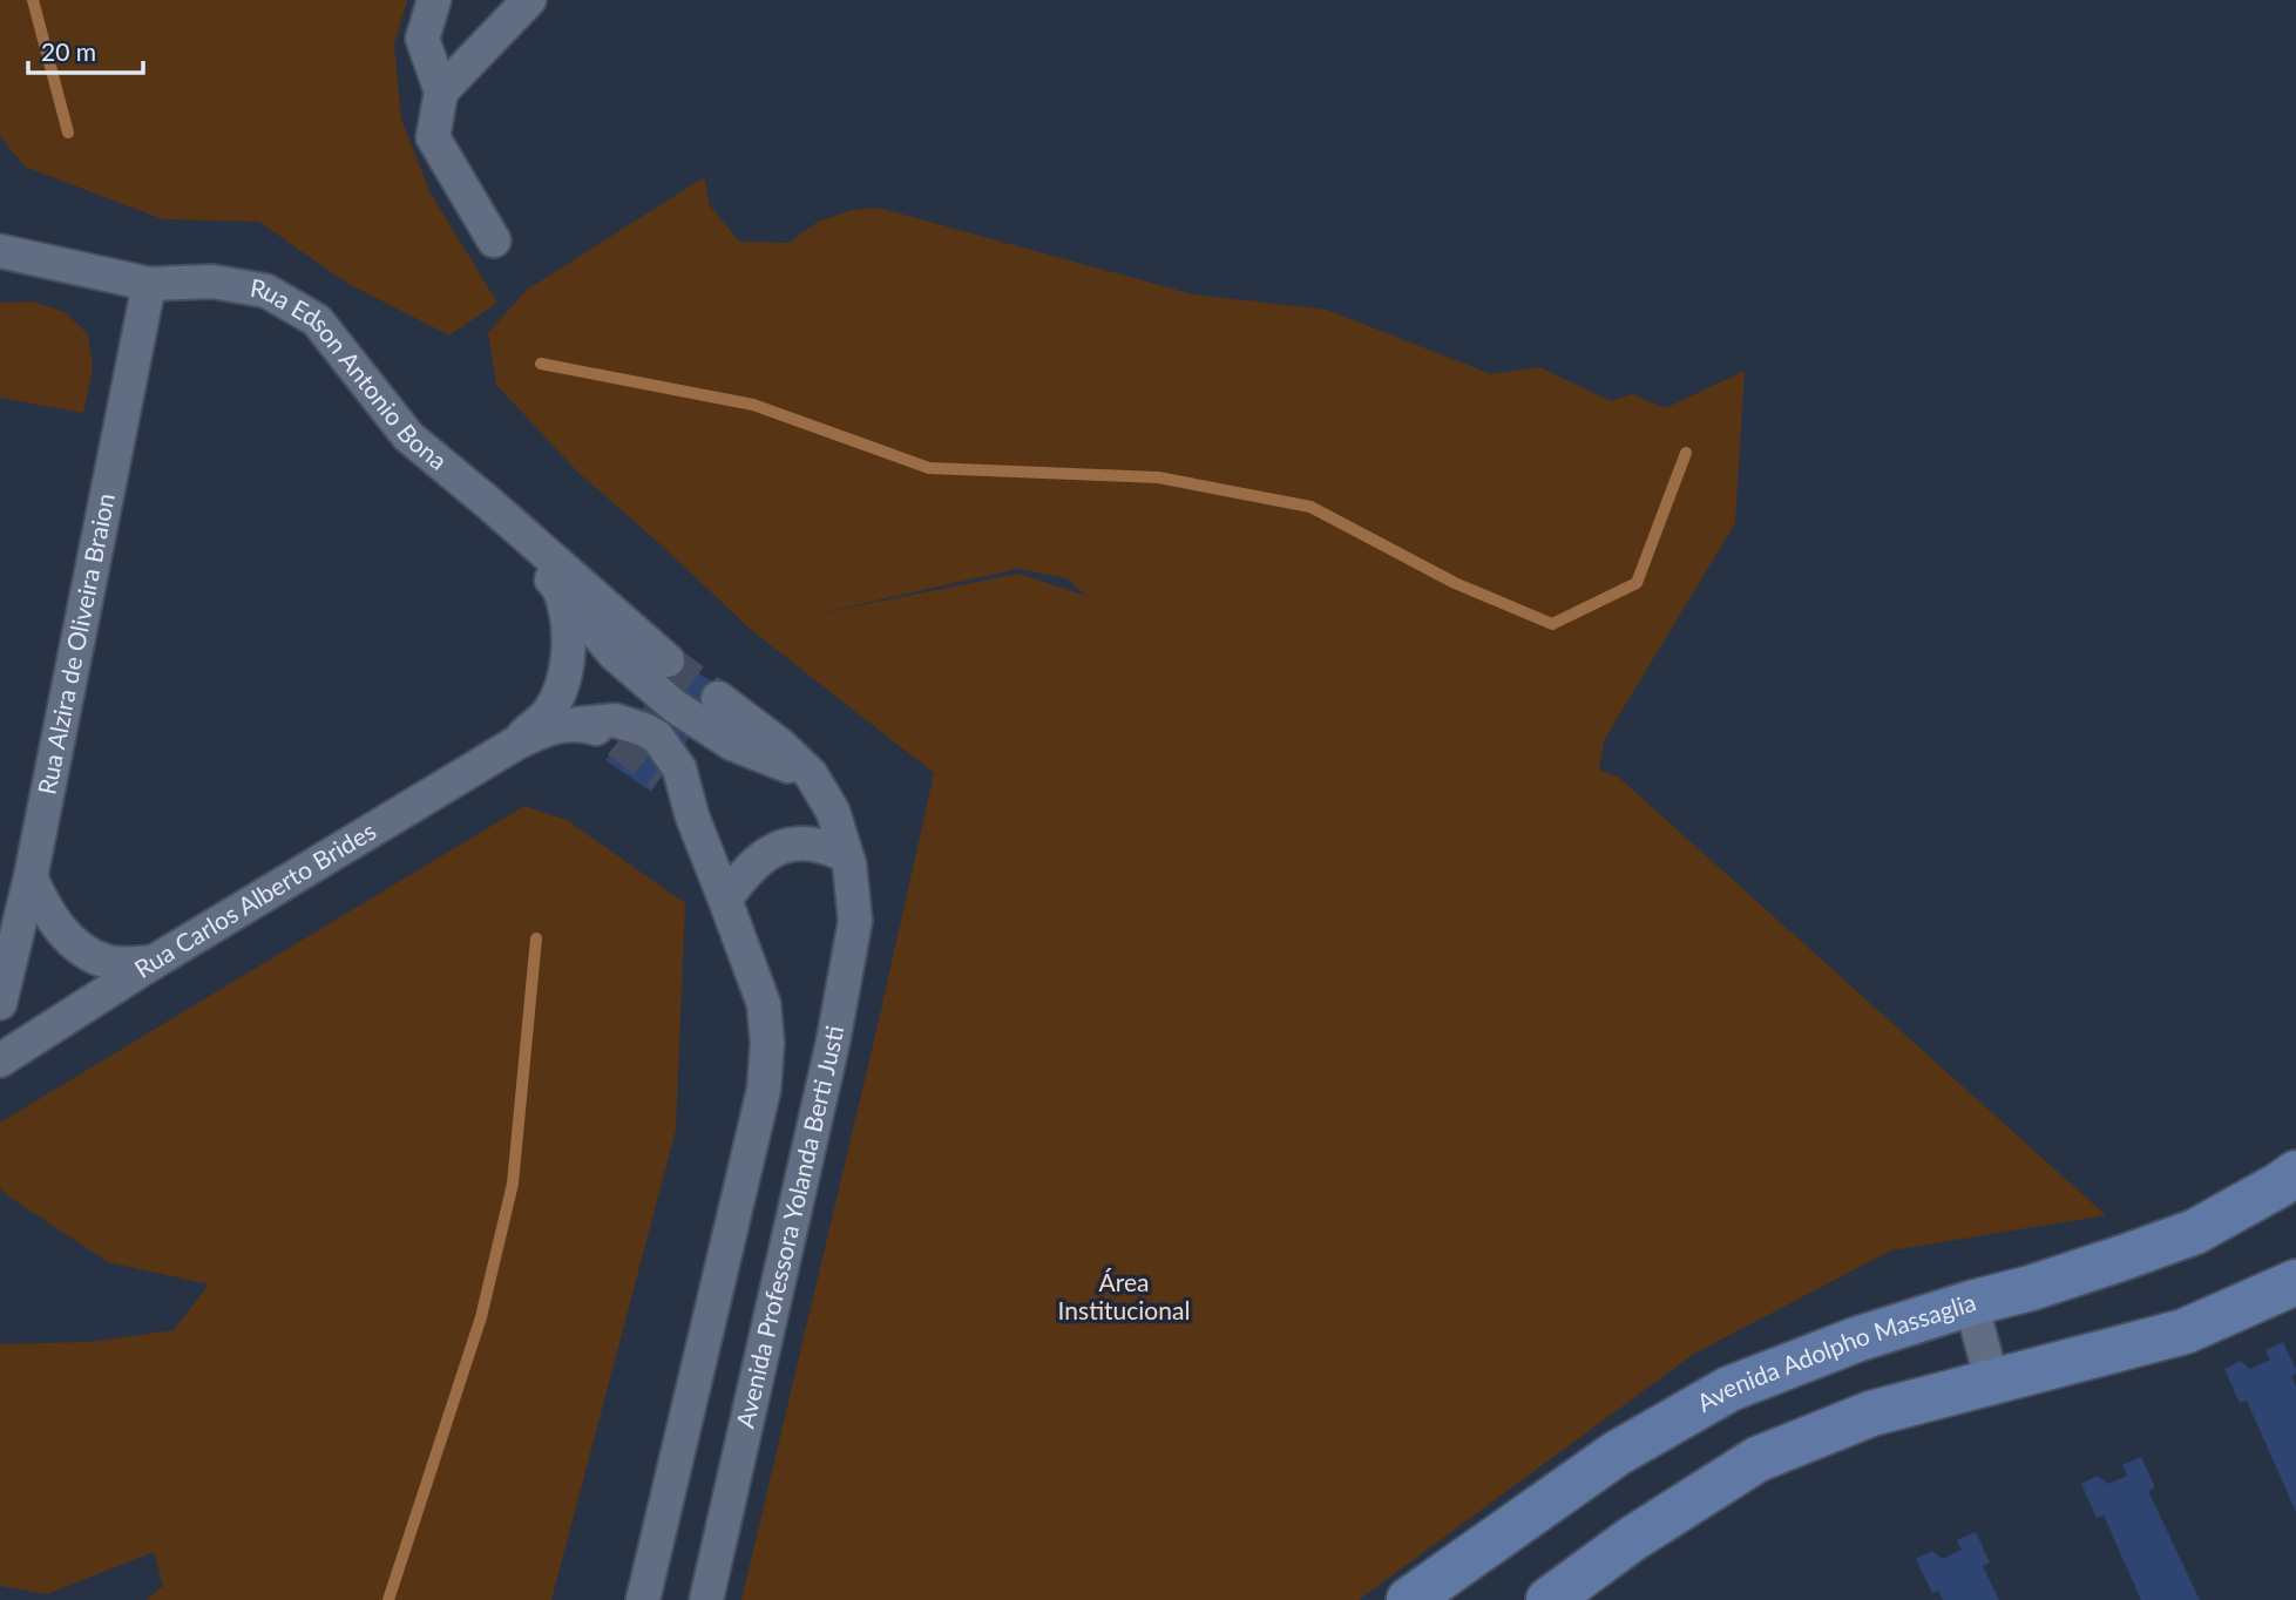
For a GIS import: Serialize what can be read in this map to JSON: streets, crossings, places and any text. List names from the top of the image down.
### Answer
{
  "streets": {
    "main road": ["Avenida Adolpho Massaglia"],
    "street": [
      "Rua Edson Antonio Bona",
      "Rua Alzira de Oliveira Braion",
      "Rua Carlos Alberto Brides",
      "Avenida Professora Yolanda Berti Justi"
    ]
  },
  "crossings": [
    ["Rua Edson Antonio Bona", "Rua Alzira de Oliveira Braion"]
  ],
  "parks": ["Área Institucional"],
  "scale_bar": "20 m"
}
